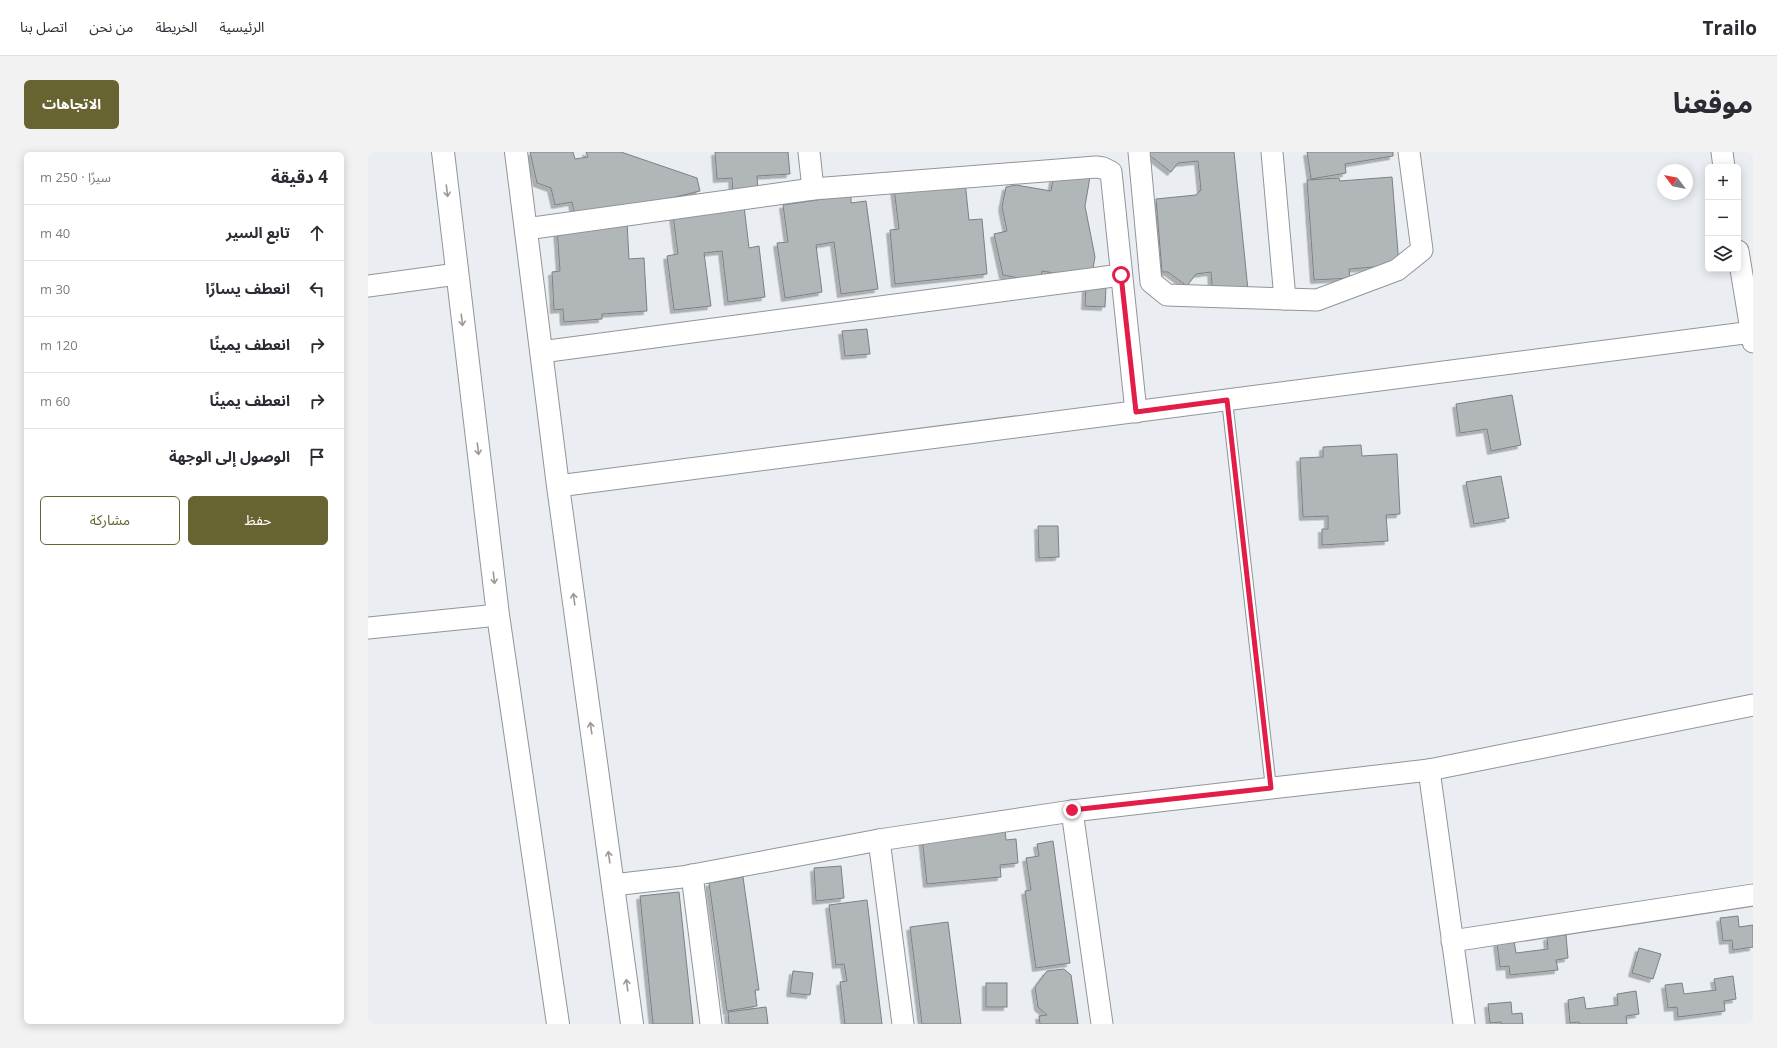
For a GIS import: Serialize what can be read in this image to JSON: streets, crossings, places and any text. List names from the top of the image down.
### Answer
{
  "north": "top left",
  "page": {
    "header": "Trailo",
    "nav": [
      "الرئيسية",
      "الخريطة",
      "من نحن",
      "اتصل بنا"
    ],
    "title": "موقعنا",
    "buttons": [
      "الاتجاهات",
      ["حفظ", "مشاركة"]
    ],
    "heading": ["4 دقيقة", "سيرًا · 250 m"],
    "map_buttons": ["+", "−"],
    "list": [
      ["تابع السير", "40 m"],
      ["انعطف يسارًا", "30 m"],
      ["انعطف يمينًا", "120 m"],
      ["انعطف يمينًا", "60 m"],
      "الوصول إلى الوجهة"
    ]
  }
}
